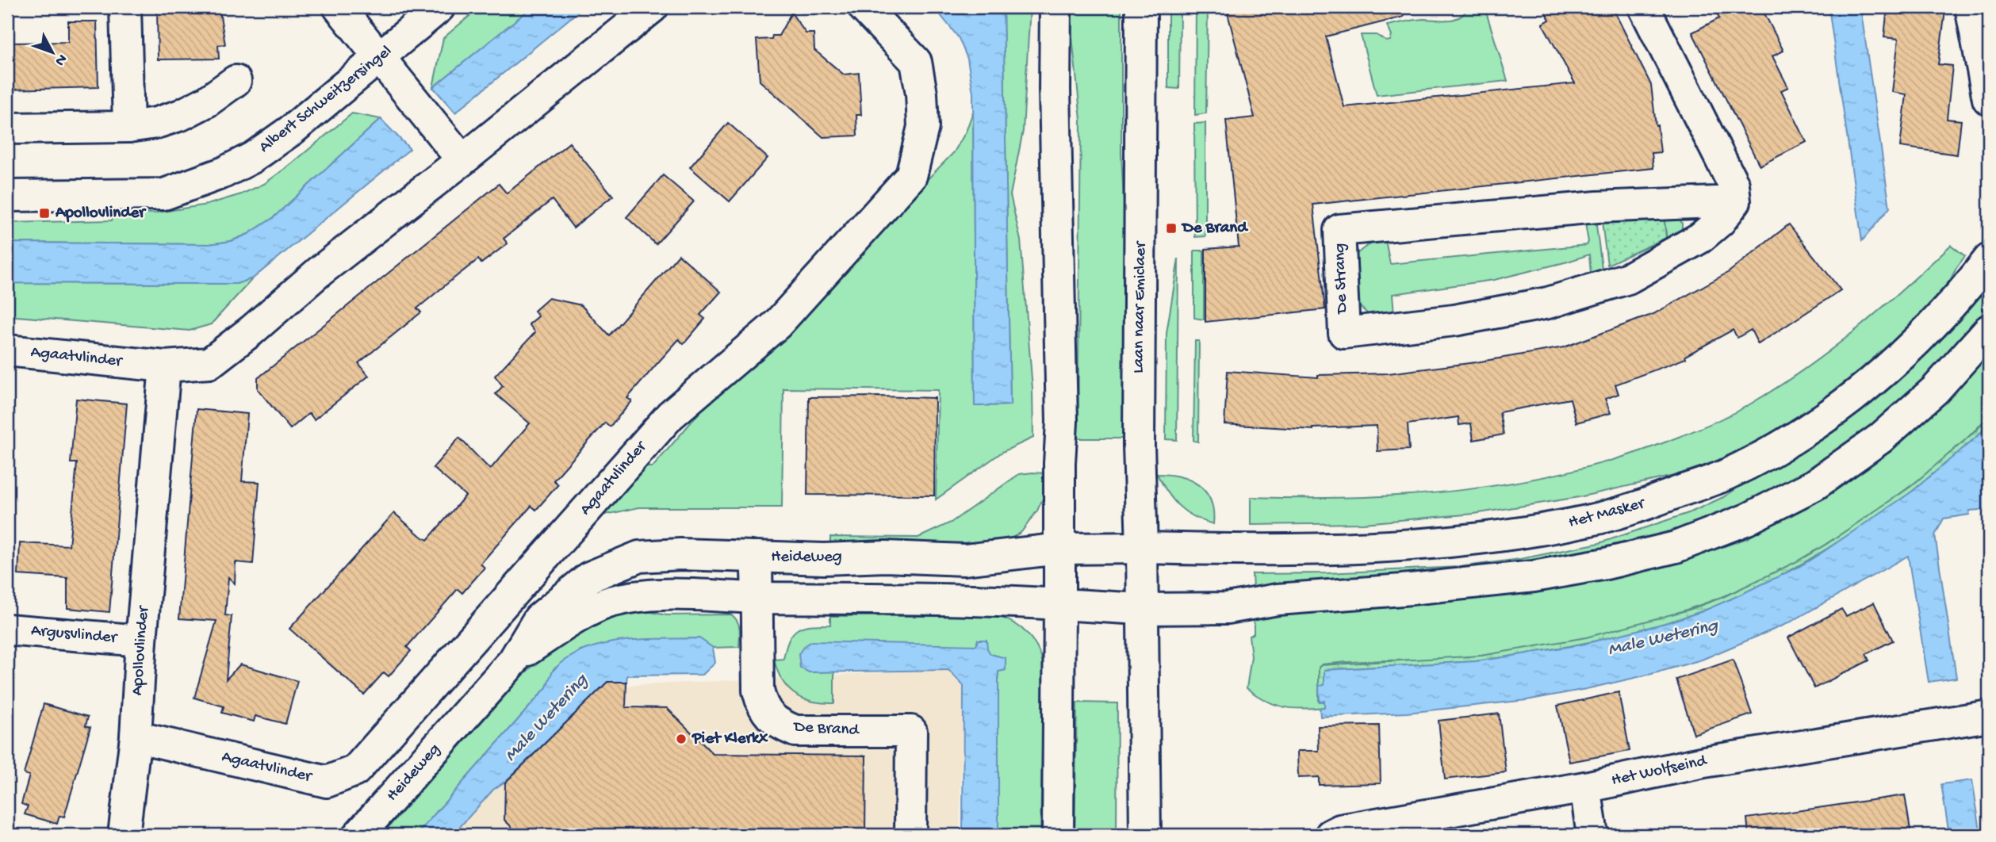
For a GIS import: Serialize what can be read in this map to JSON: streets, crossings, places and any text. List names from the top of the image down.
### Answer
{
  "streets": {
    "street": [
      "Albert Schweitzersingel",
      "De Strang",
      "Laan naar Emiclaer",
      "Agaatvlinder",
      "Het Masker",
      "Heideweg",
      "Argusvlinder",
      "Apollovlinder",
      "De Brand",
      "Het Wolfseind"
    ]
  },
  "crossings": [
    ["Laan naar Emiclaer", "Het Masker"],
    ["Laan naar Emiclaer", "Heideweg"],
    ["Agaatvlinder", "Apollovlinder"],
    ["Het Masker", "Heideweg"],
    ["Heideweg", "De Brand"],
    ["Argusvlinder", "Apollovlinder"]
  ],
  "water": ["Male Wetering"],
  "places": {
    "transit": ["Apollovlinder", "De Brand"],
    "other": ["Piet Klerkx"]
  },
  "north": "bottom right"
}
